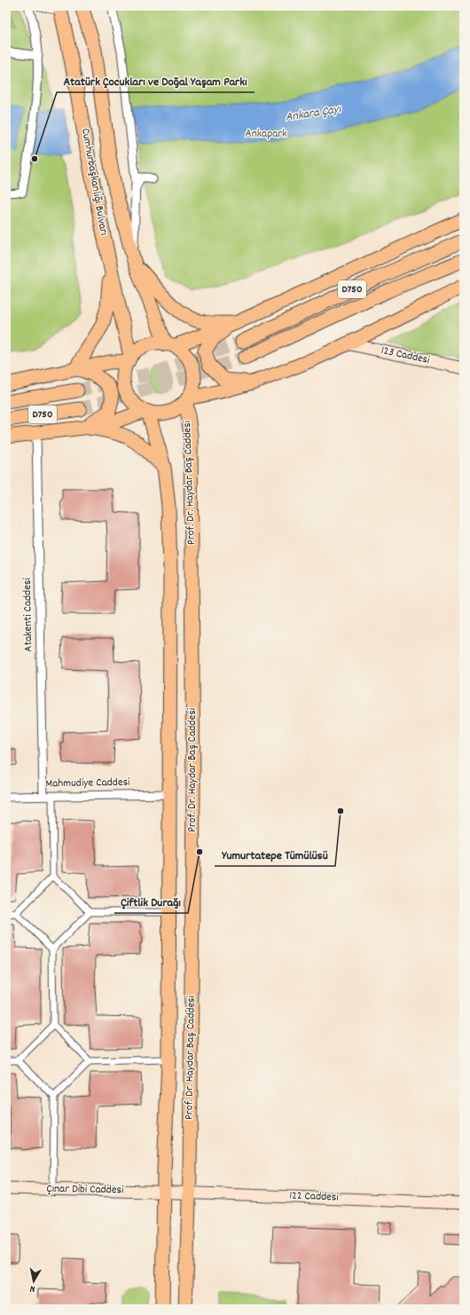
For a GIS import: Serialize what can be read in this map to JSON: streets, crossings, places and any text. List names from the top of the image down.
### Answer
{
  "streets": {
    "main road": [
      "Cumhurbaşkanlığı Bulvarı",
      "D750",
      "123 Caddesi",
      "Prof. Dr. Haydar Baş Caddesi",
      "Çınar Dibi Caddesi",
      "122 Caddesi"
    ],
    "street": ["Atakenti Caddesi", "Mahmudiye Caddesi"]
  },
  "crossings": [
    ["Cumhurbaşkanlığı Bulvarı", "Prof. Dr. Haydar Baş Caddesi"],
    ["Prof. Dr. Haydar Baş Caddesi", "Mahmudiye Caddesi"],
    ["Prof. Dr. Haydar Baş Caddesi", "Çınar Dibi Caddesi"],
    ["Prof. Dr. Haydar Baş Caddesi", "122 Caddesi"],
    ["Atakenti Caddesi", "Mahmudiye Caddesi"],
    ["Çınar Dibi Caddesi", "122 Caddesi"]
  ],
  "water": ["Ankara Çayı"],
  "parks": ["Ankapark"],
  "places": ["Atatürk Çocukları ve Doğal Yaşam Parkı", "Yumurtatepe Tümülüsü", "Çiftlik Durağı"],
  "north": "bottom"
}
